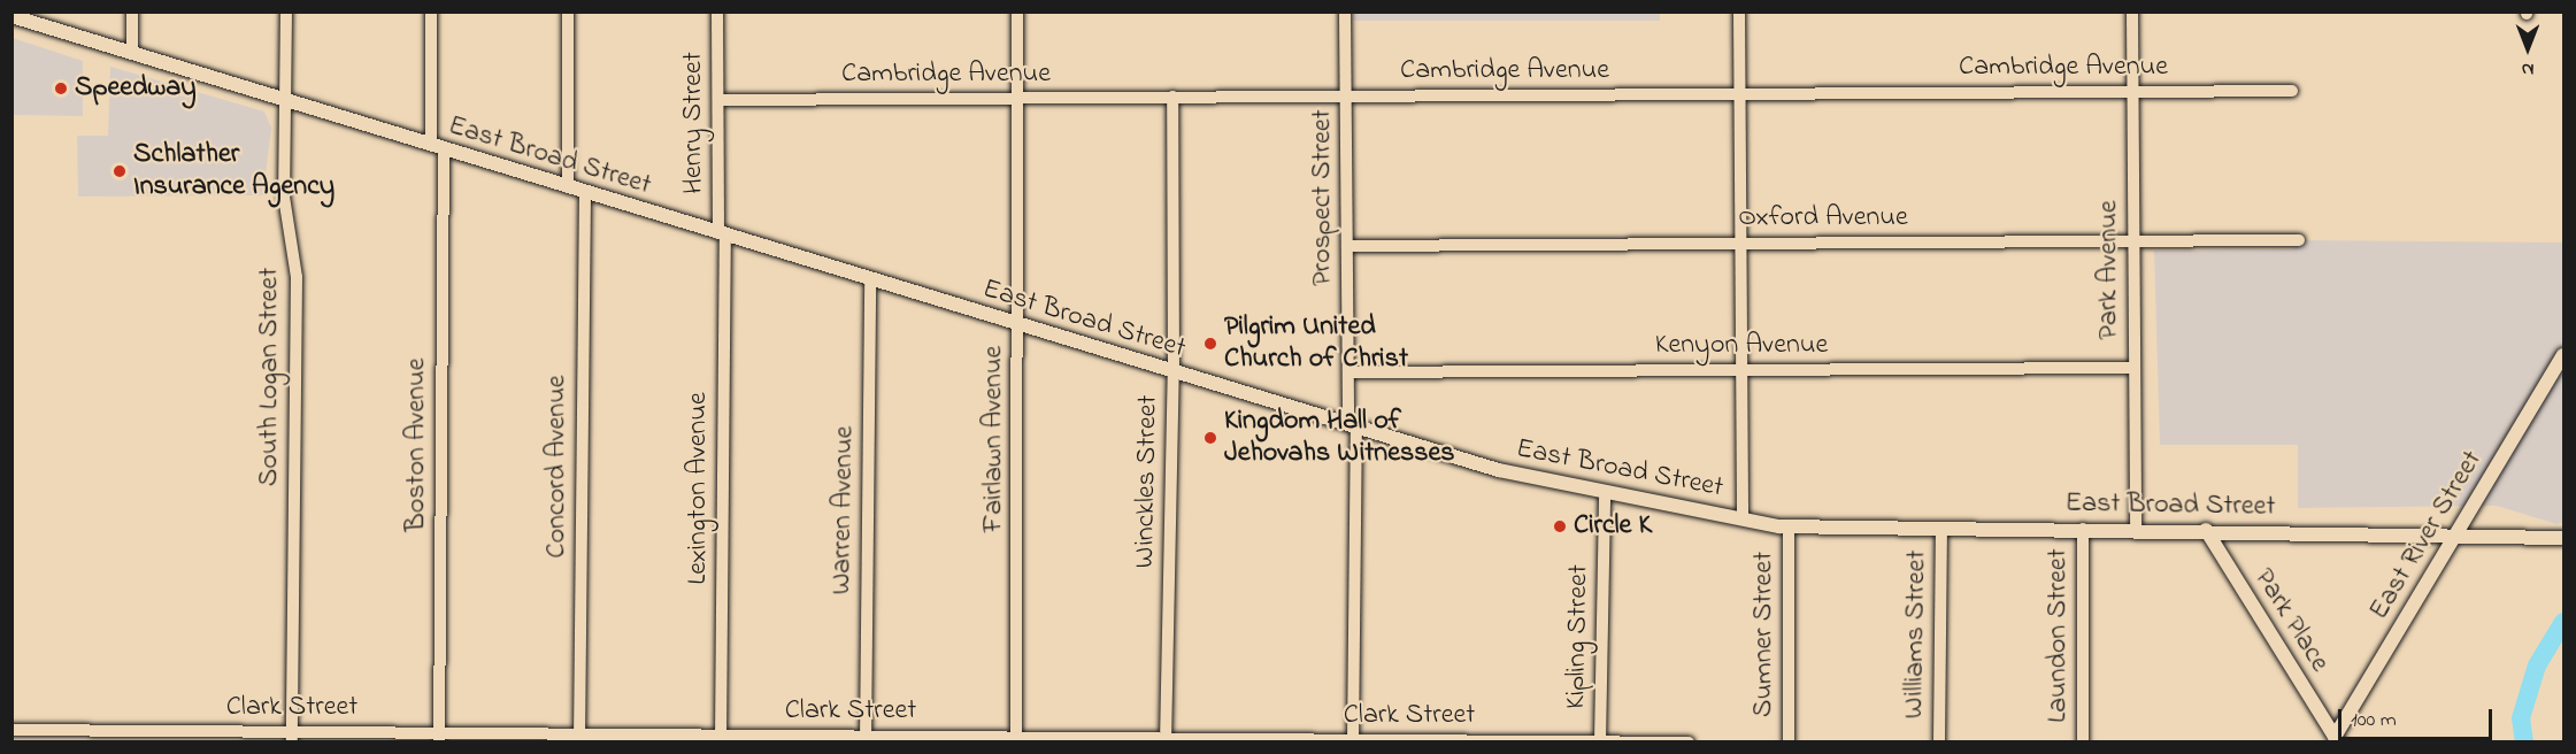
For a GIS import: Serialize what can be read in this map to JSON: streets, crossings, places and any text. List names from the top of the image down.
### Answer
{
  "streets": {
    "street": [
      "Cambridge Avenue",
      "Henry Street",
      "East Broad Street",
      "Prospect Street",
      "Oxford Avenue",
      "Park Avenue",
      "Kenyon Avenue",
      "South Logan Street",
      "Fairlawn Avenue",
      "Boston Avenue",
      "Concord Avenue",
      "Winckles Street",
      "Lexington Avenue",
      "Warren Avenue",
      "East River Street",
      "Park Place",
      "Sumner Street",
      "Williams Street",
      "Laundon Street",
      "Kipling Street",
      "Clark Street"
    ]
  },
  "crossings": [
    ["Cambridge Avenue", "Henry Street"],
    ["Cambridge Avenue", "Prospect Street"],
    ["Cambridge Avenue", "Park Avenue"],
    ["Cambridge Avenue", "Fairlawn Avenue"],
    ["Cambridge Avenue", "Winckles Street"],
    ["Henry Street", "East Broad Street"],
    ["Henry Street", "Lexington Avenue"],
    ["East Broad Street", "Prospect Street"],
    ["East Broad Street", "Park Avenue"],
    ["East Broad Street", "South Logan Street"],
    ["East Broad Street", "Fairlawn Avenue"],
    ["East Broad Street", "Boston Avenue"],
    ["East Broad Street", "Concord Avenue"],
    ["East Broad Street", "Winckles Street"],
    ["East Broad Street", "Lexington Avenue"],
    ["East Broad Street", "Warren Avenue"],
    ["East Broad Street", "East River Street"],
    ["East Broad Street", "Park Place"],
    ["East Broad Street", "Sumner Street"],
    ["East Broad Street", "Williams Street"],
    ["East Broad Street", "Laundon Street"],
    ["East Broad Street", "Kipling Street"],
    ["Prospect Street", "Oxford Avenue"],
    ["Prospect Street", "Kenyon Avenue"],
    ["Prospect Street", "Clark Street"],
    ["Oxford Avenue", "Park Avenue"],
    ["Park Avenue", "Kenyon Avenue"],
    ["South Logan Street", "Clark Street"],
    ["Fairlawn Avenue", "Clark Street"],
    ["Boston Avenue", "Clark Street"],
    ["Concord Avenue", "Clark Street"],
    ["Winckles Street", "Clark Street"],
    ["Lexington Avenue", "Clark Street"],
    ["Warren Avenue", "Clark Street"],
    ["East River Street", "Park Place"],
    ["Kipling Street", "Clark Street"]
  ],
  "places": [
    "Speedway",
    "Schlather Insurance Agency",
    "Pilgrim United Church of Christ",
    "Kingdom Hall of Jehovahs Witnesses",
    "Circle K"
  ],
  "scale_bar": "100 m",
  "north": "bottom"
}
